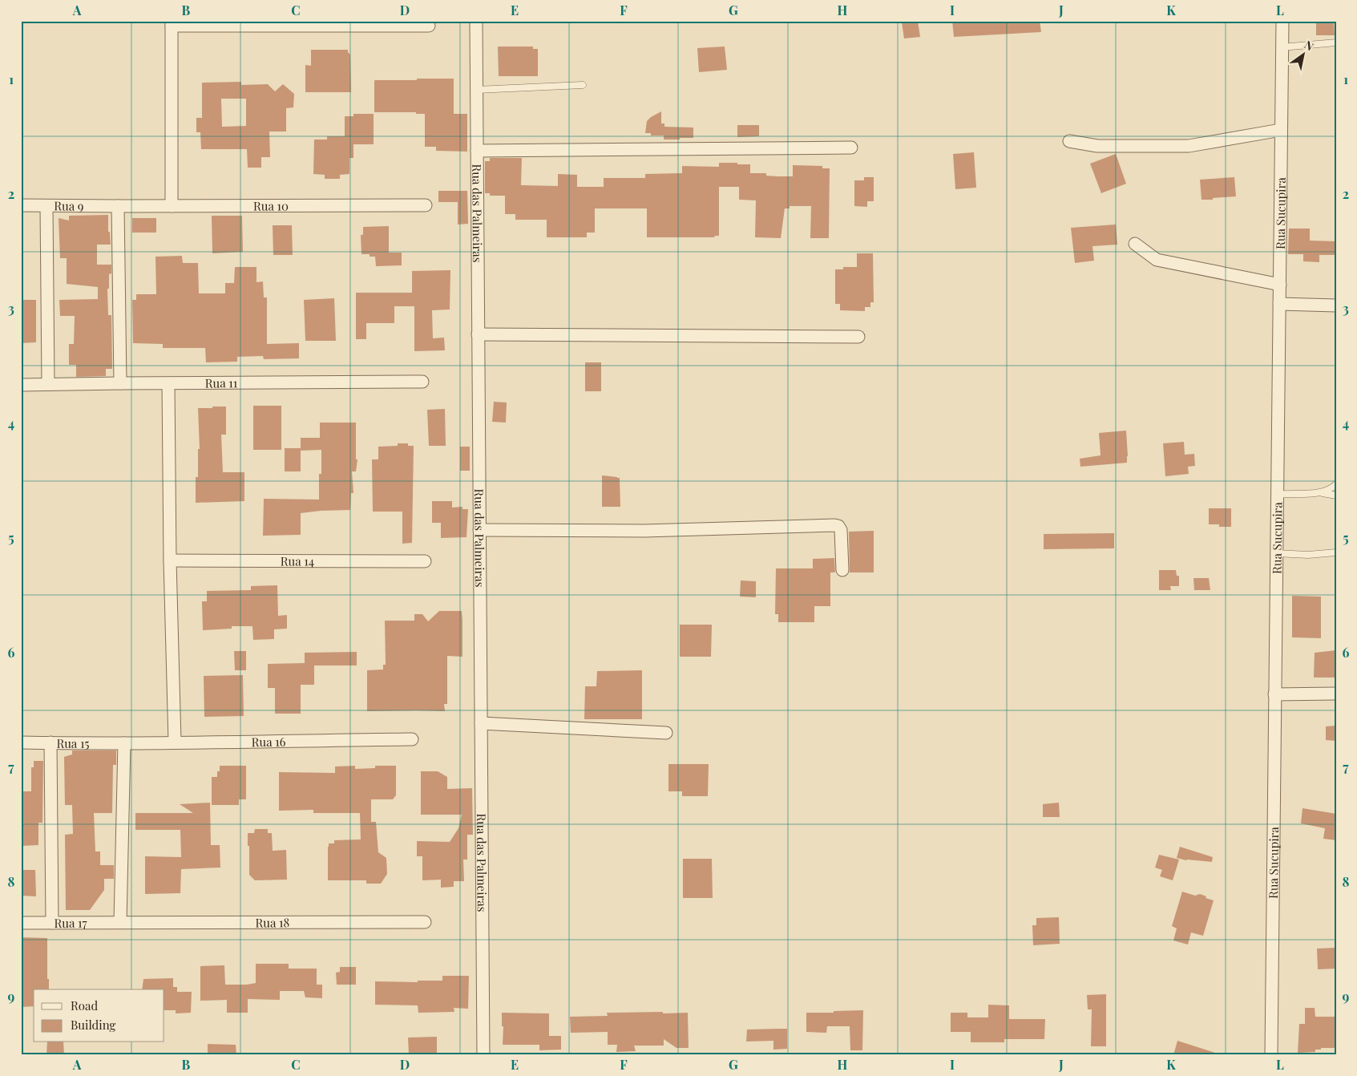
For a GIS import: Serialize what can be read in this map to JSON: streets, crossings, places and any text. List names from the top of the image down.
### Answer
{
  "streets": {
    "street": [
      "Rua 9",
      "Rua 10",
      "Rua das Palmeiras",
      "Rua Sucupira",
      "Rua 11",
      "Rua 14",
      "Rua 16",
      "Rua 15",
      "Rua 18",
      "Rua 17"
    ]
  },
  "crossings": [
    ["Rua 9", "Rua 10"],
    ["Rua 16", "Rua 15"],
    ["Rua 18", "Rua 17"]
  ],
  "legend": ["Road", "Building"],
  "north": "top right",
  "grid": {
    "columns": [
      "A",
      "B",
      "C",
      "D",
      "E",
      "F",
      "G",
      "H",
      "I",
      "J",
      "K",
      "L"
    ],
    "rows": [
      "1",
      "2",
      "3",
      "4",
      "5",
      "6",
      "7",
      "8",
      "9"
    ]
  }
}
